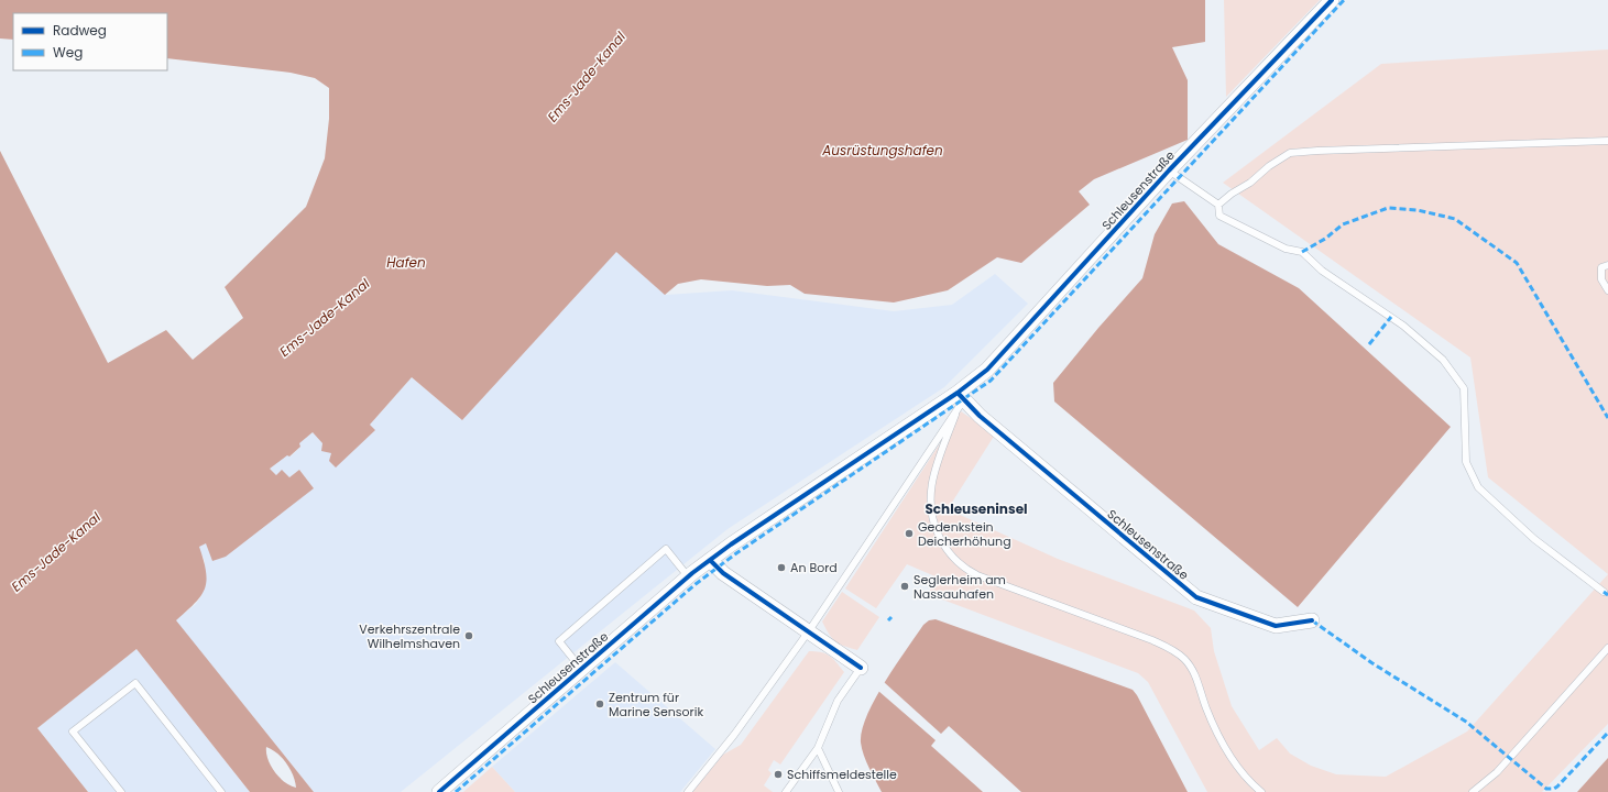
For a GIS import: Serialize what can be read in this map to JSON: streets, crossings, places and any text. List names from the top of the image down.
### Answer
{
  "streets": {
    "street": ["Schleusenstraße"]
  },
  "districts": ["Schleuseninsel"],
  "water": ["Ems-Jade-Kanal", "Ausrüstungshafen", "Hafen"],
  "places": [
    "Gedenkstein Deicherhöhung",
    "An Bord",
    "Seglerheim am Nassauhafen",
    "Verkehrszentrale Wilhelmshaven",
    "Zentrum für Marine Sensorik",
    "Schiffsmeldestelle"
  ],
  "legend": ["Radweg", "Weg"]
}
